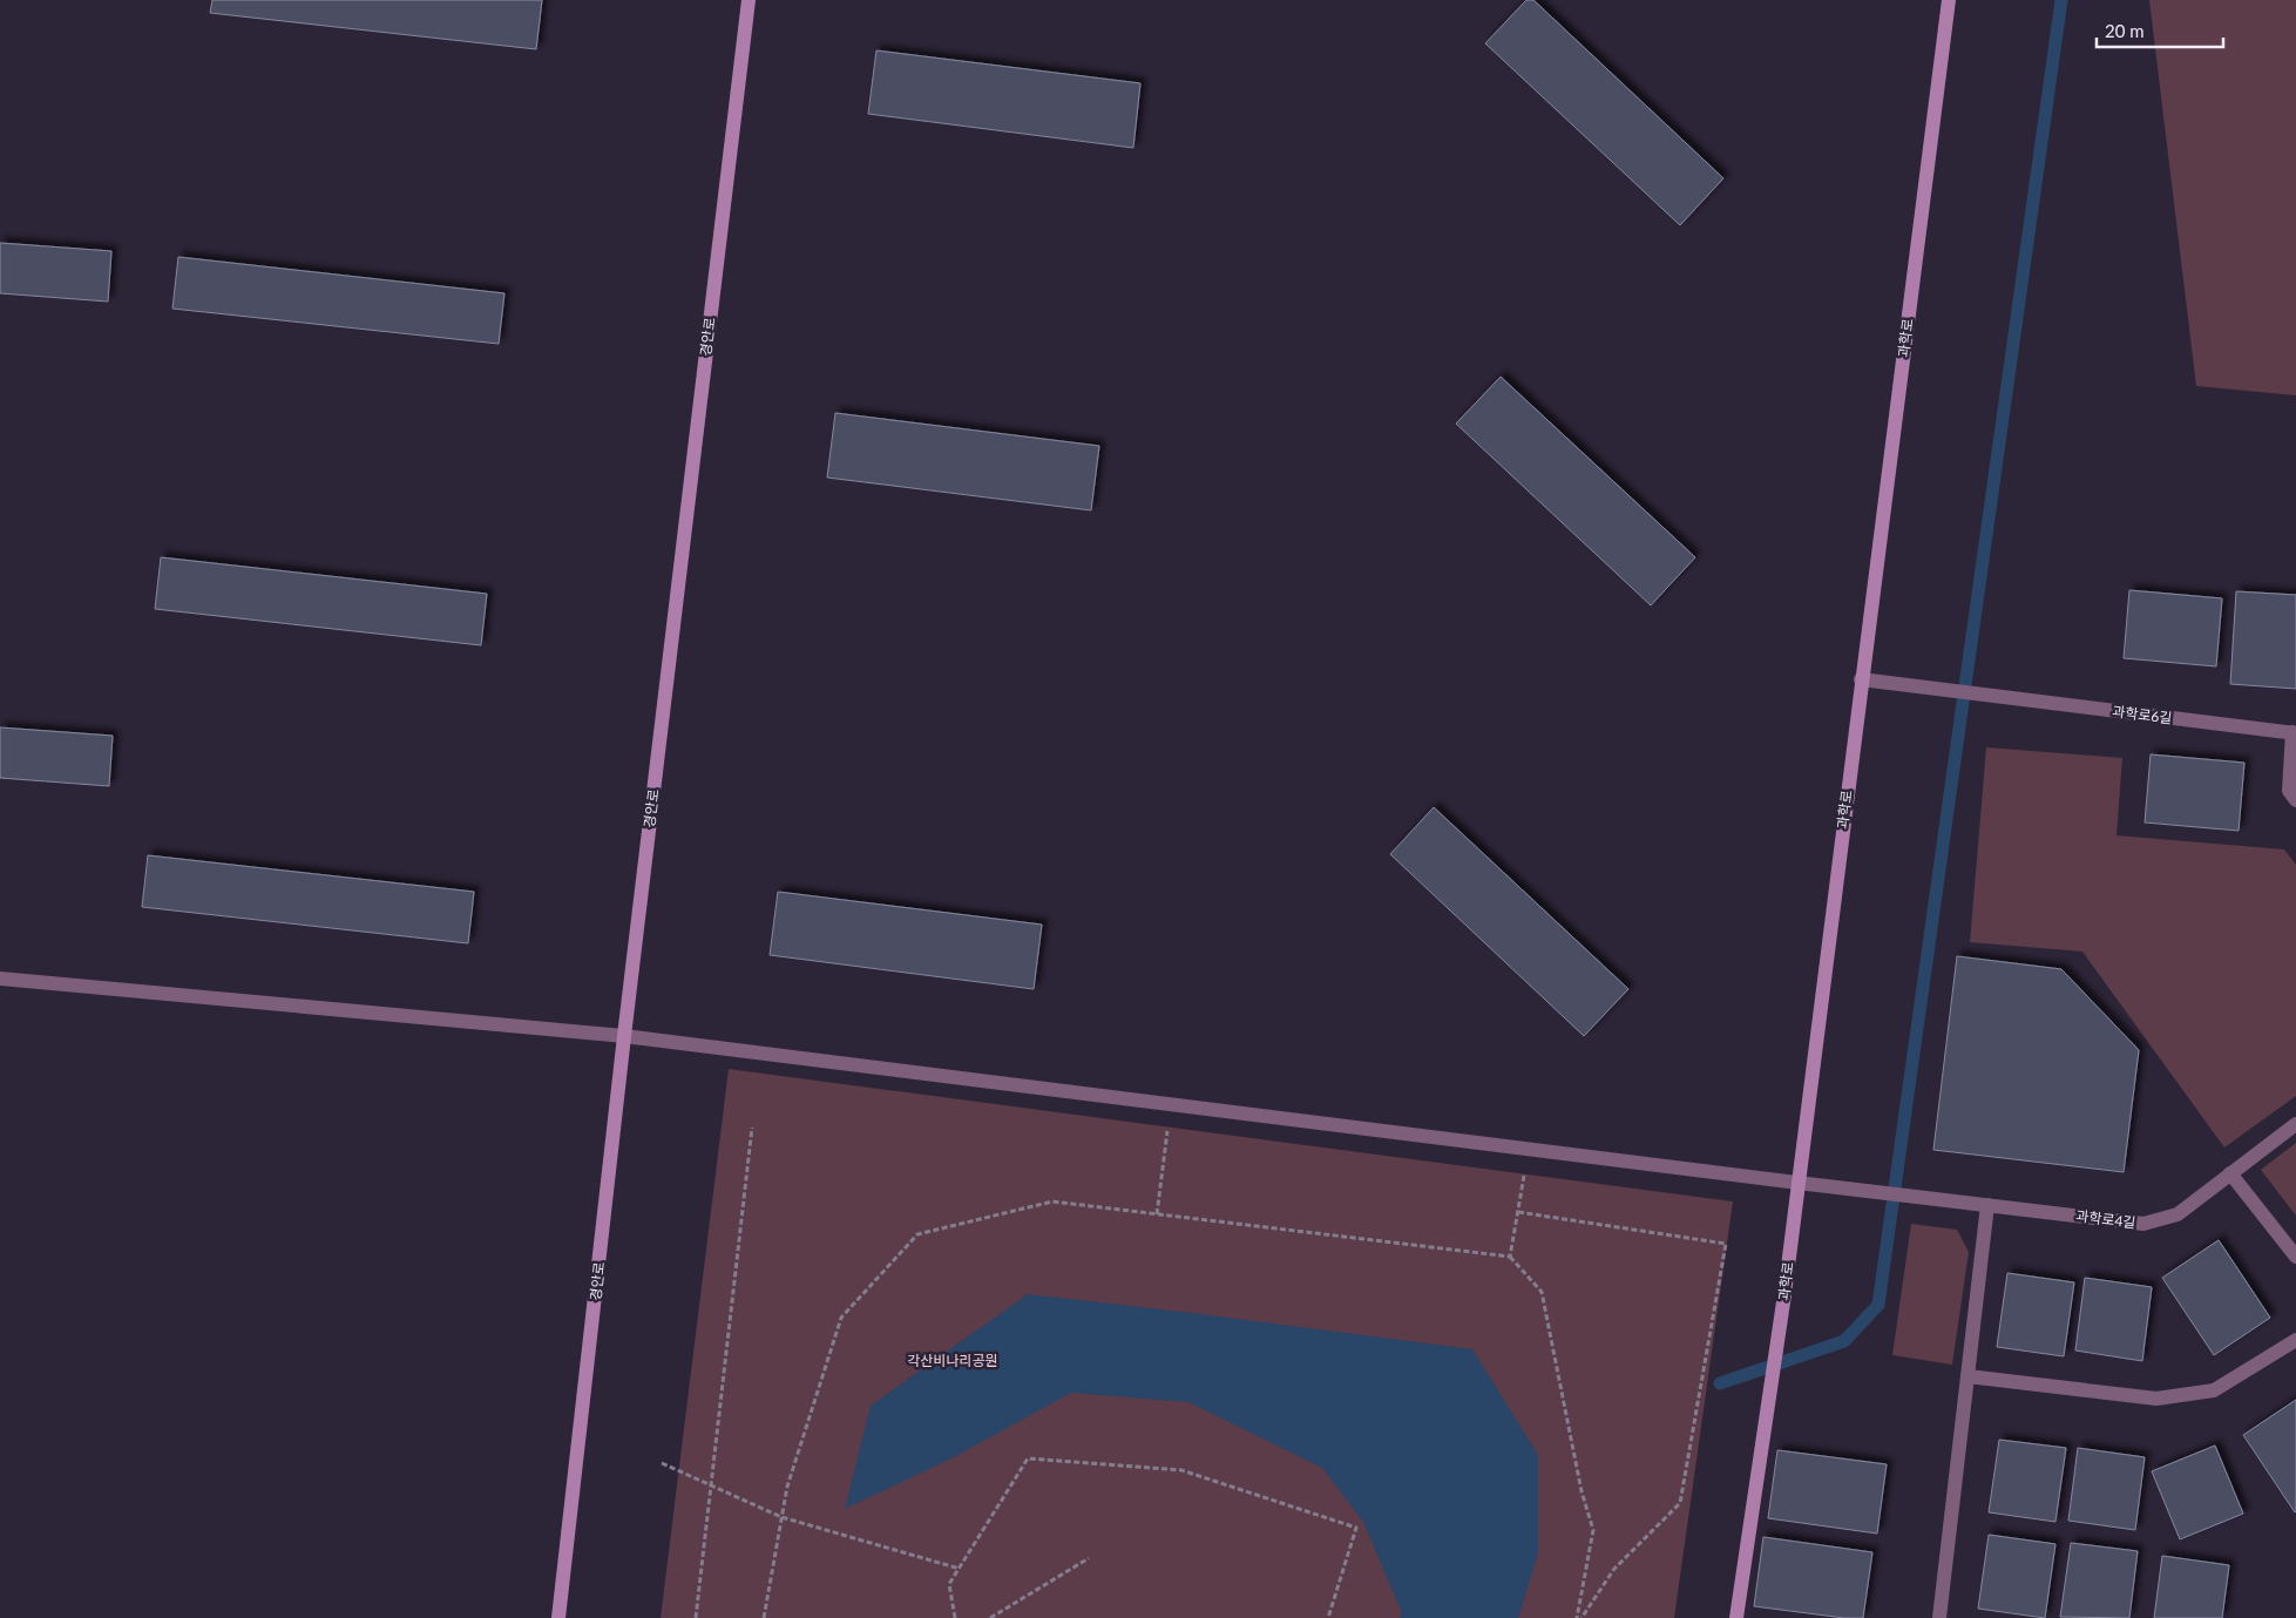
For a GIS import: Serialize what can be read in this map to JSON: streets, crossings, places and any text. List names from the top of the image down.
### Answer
{
  "streets": {
    "street": [
      "경안로",
      "과학로",
      "과학로6길",
      "과학로4길"
    ]
  },
  "crossings": [
    ["과학로", "과학로6길"],
    ["과학로", "과학로4길"]
  ],
  "parks": ["각산비나리공원"],
  "scale_bar": "20 m"
}
